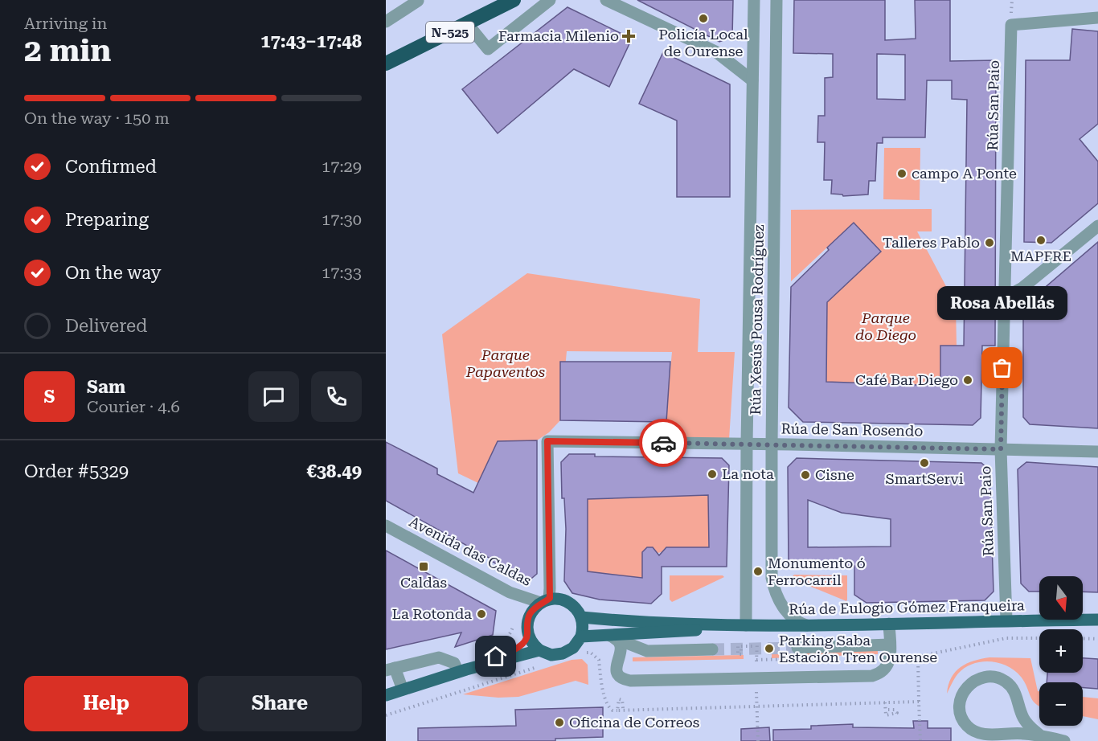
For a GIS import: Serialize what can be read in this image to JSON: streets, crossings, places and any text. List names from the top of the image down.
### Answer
{
  "streets": {
    "highway": ["N-525"],
    "main road": ["Rúa de Eulogio Gómez Franqueira"],
    "street": [
      "Rúa San Paio",
      "Rúa Xesús Pousa Rodríguez",
      "Rúa de San Rosendo",
      "Avenida das Caldas"
    ]
  },
  "crossings": [
    ["Rúa San Paio", "Rúa de San Rosendo"],
    ["Rúa San Paio", "Rúa de Eulogio Gómez Franqueira"],
    ["Rúa Xesús Pousa Rodríguez", "Rúa de San Rosendo"],
    ["Rúa Xesús Pousa Rodríguez", "Rúa de Eulogio Gómez Franqueira"],
    ["Rúa de San Rosendo", "Avenida das Caldas"],
    ["Rúa de San Rosendo", "Rúa de Eulogio Gómez Franqueira"],
    ["Avenida das Caldas", "Rúa de Eulogio Gómez Franqueira"]
  ],
  "parks": ["Parque do Diego", "Parque Papaventos"],
  "places": {
    "other": [
      "Policía Local de Ourense",
      "campo A Ponte",
      "MAPFRE",
      "Talleres Pablo",
      "Rosa Abellás",
      "Café Bar Diego",
      "SmartServi",
      "La nota",
      "Cisne",
      "Monumento ó Ferrocarril",
      "La Rotonda",
      "Parking Saba Estación Tren Ourense",
      "Oficina de Correos"
    ],
    "health": ["Farmacia Milenio"],
    "transit": ["Caldas"]
  },
  "north": "bottom",
  "page": {
    "heading": ["2 min", "Arriving in", "17:43–17:48"],
    "panel": [
      "Sam",
      "Courier · 4.6",
      "Order #5329",
      "€38.49"
    ],
    "bar": "On the way · 150 m",
    "list": [
      ["Confirmed", "17:29"],
      ["Preparing", "17:30"],
      ["On the way", "17:33"],
      "Delivered"
    ],
    "bubble": "Rosa Abellás",
    "round": "S",
    "map_buttons": ["+", "−"],
    "buttons": ["Help", "Share"]
  }
}
